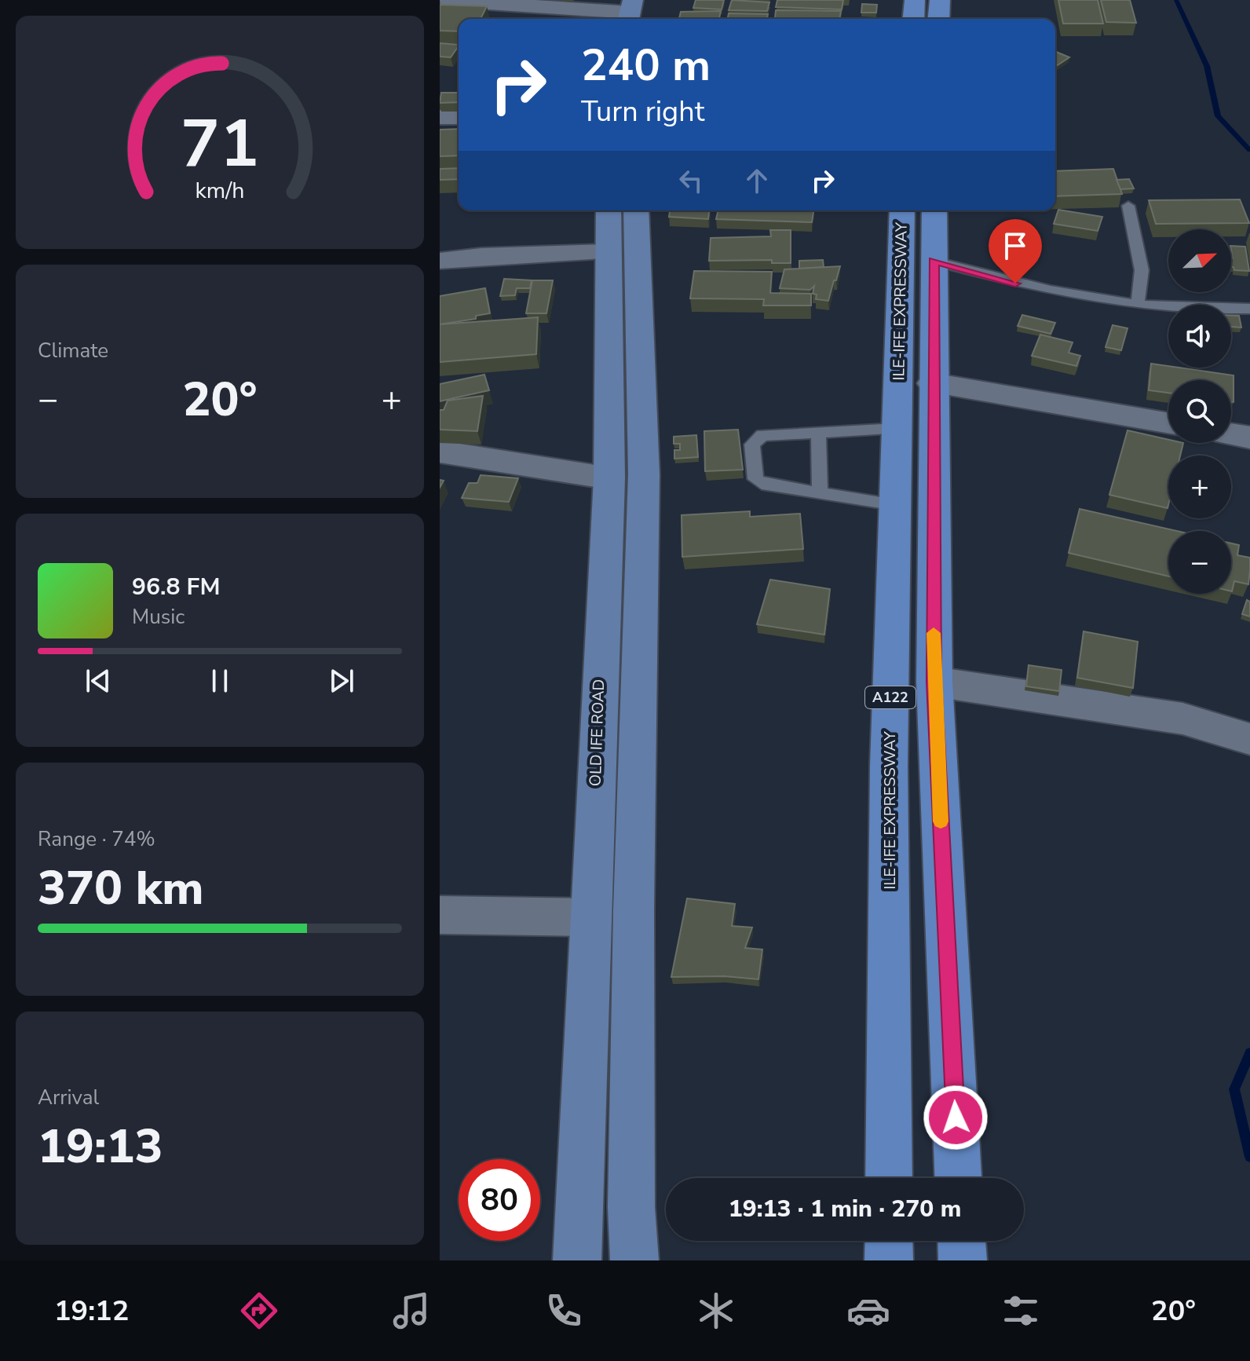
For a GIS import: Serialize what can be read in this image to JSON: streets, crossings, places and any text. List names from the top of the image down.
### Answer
{
  "streets": {
    "highway": ["ILE-IFE EXPRESSWAY", "A122"],
    "main road": ["OLD IFE ROAD"]
  },
  "north": "top right",
  "page": {
    "turn": ["240 m", "Turn right"],
    "map_buttons": ["+", "−"],
    "tile": [
      "Climate",
      ["Range · 74%", "370 km"],
      ["Arrival", "19:13"]
    ],
    "heat": ["−", "20°", "+"],
    "song": ["96.8 FM", "Music"],
    "limit": "80",
    "trip": "19:13 · 1 min · 270 m",
    "tabs": ["19:12", "20°"],
    "gauge": ["71", "km/h"]
  }
}
